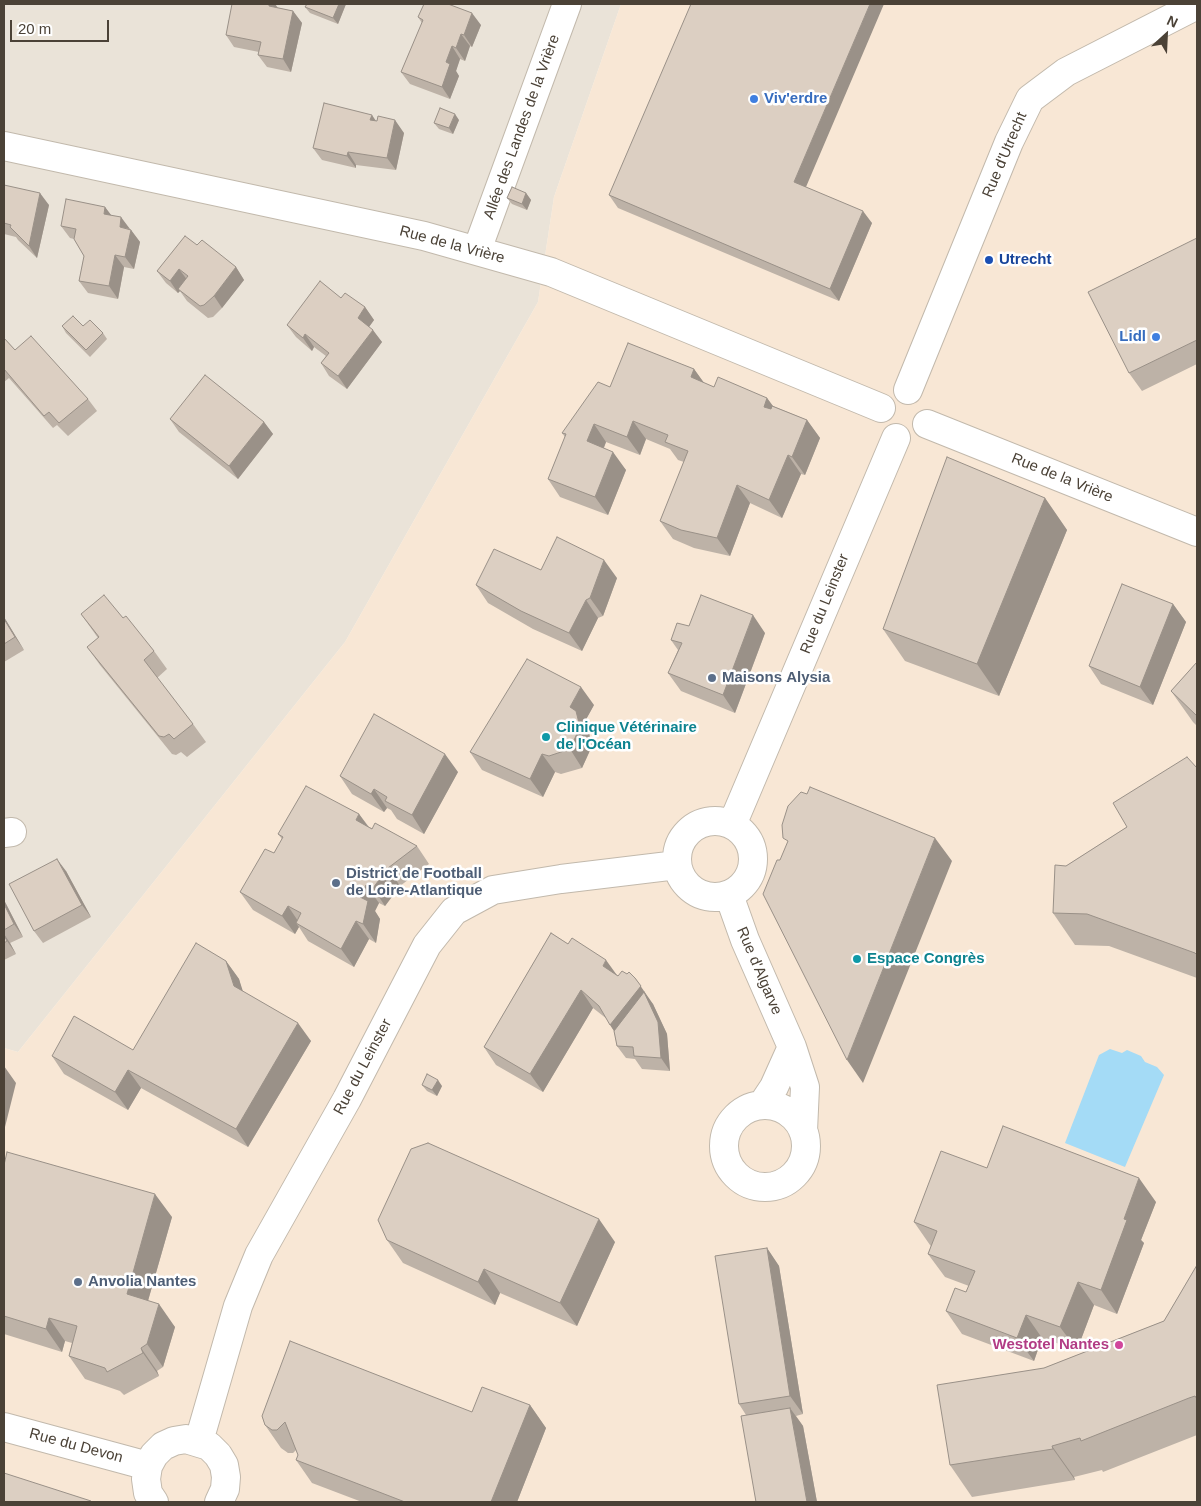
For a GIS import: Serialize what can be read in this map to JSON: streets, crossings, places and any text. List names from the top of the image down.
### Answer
{
  "streets": {
    "street": [
      "Allée des Landes de la Vrière",
      "Rue d'Utrecht",
      "Rue de la Vrière",
      "Rue du Leinster",
      "Rue d'Algarve",
      "Rue du Devon"
    ]
  },
  "crossings": [
    ["Allée des Landes de la Vrière", "Rue de la Vrière"],
    ["Rue d'Utrecht", "Rue de la Vrière"],
    ["Rue d'Utrecht", "Rue du Leinster"],
    ["Rue de la Vrière", "Rue du Leinster"],
    ["Rue du Leinster", "Rue d'Algarve"]
  ],
  "places": [
    "Viv'erdre",
    "Utrecht",
    "Lidl",
    "Maisons Alysia",
    "Clinique Vétérinaire de l'Océan",
    "District de Football de Loire-Atlantique",
    "Espace Congrès",
    "Anvolia Nantes",
    "Westotel Nantes"
  ],
  "scale_bar": "20 m",
  "north": "top right"
}
